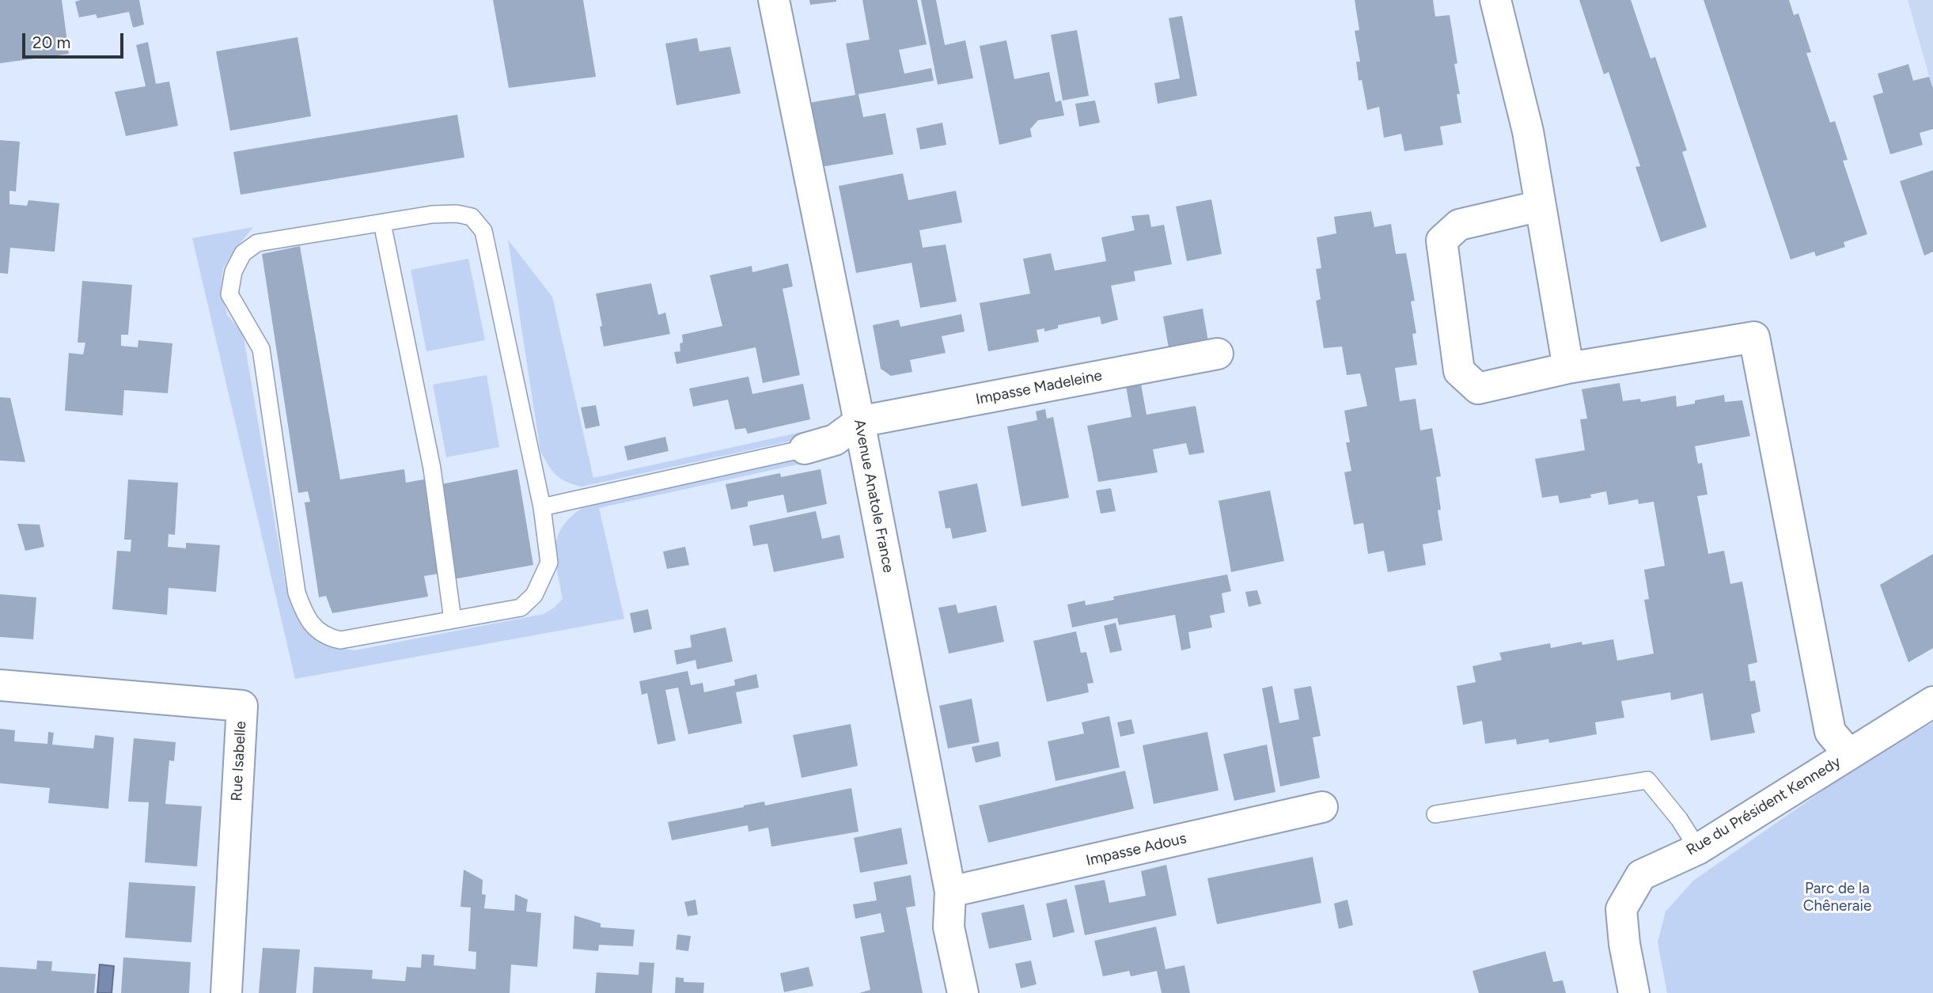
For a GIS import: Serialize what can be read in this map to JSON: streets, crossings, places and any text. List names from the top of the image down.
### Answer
{
  "streets": {
    "street": [
      "Impasse Madeleine",
      "Avenue Anatole France",
      "Rue Isabelle",
      "Rue du Président Kennedy",
      "Impasse Adous"
    ]
  },
  "crossings": [
    ["Impasse Madeleine", "Avenue Anatole France"],
    ["Avenue Anatole France", "Impasse Adous"]
  ],
  "parks": ["Parc de la Chêneraie"],
  "scale_bar": "20 m"
}
